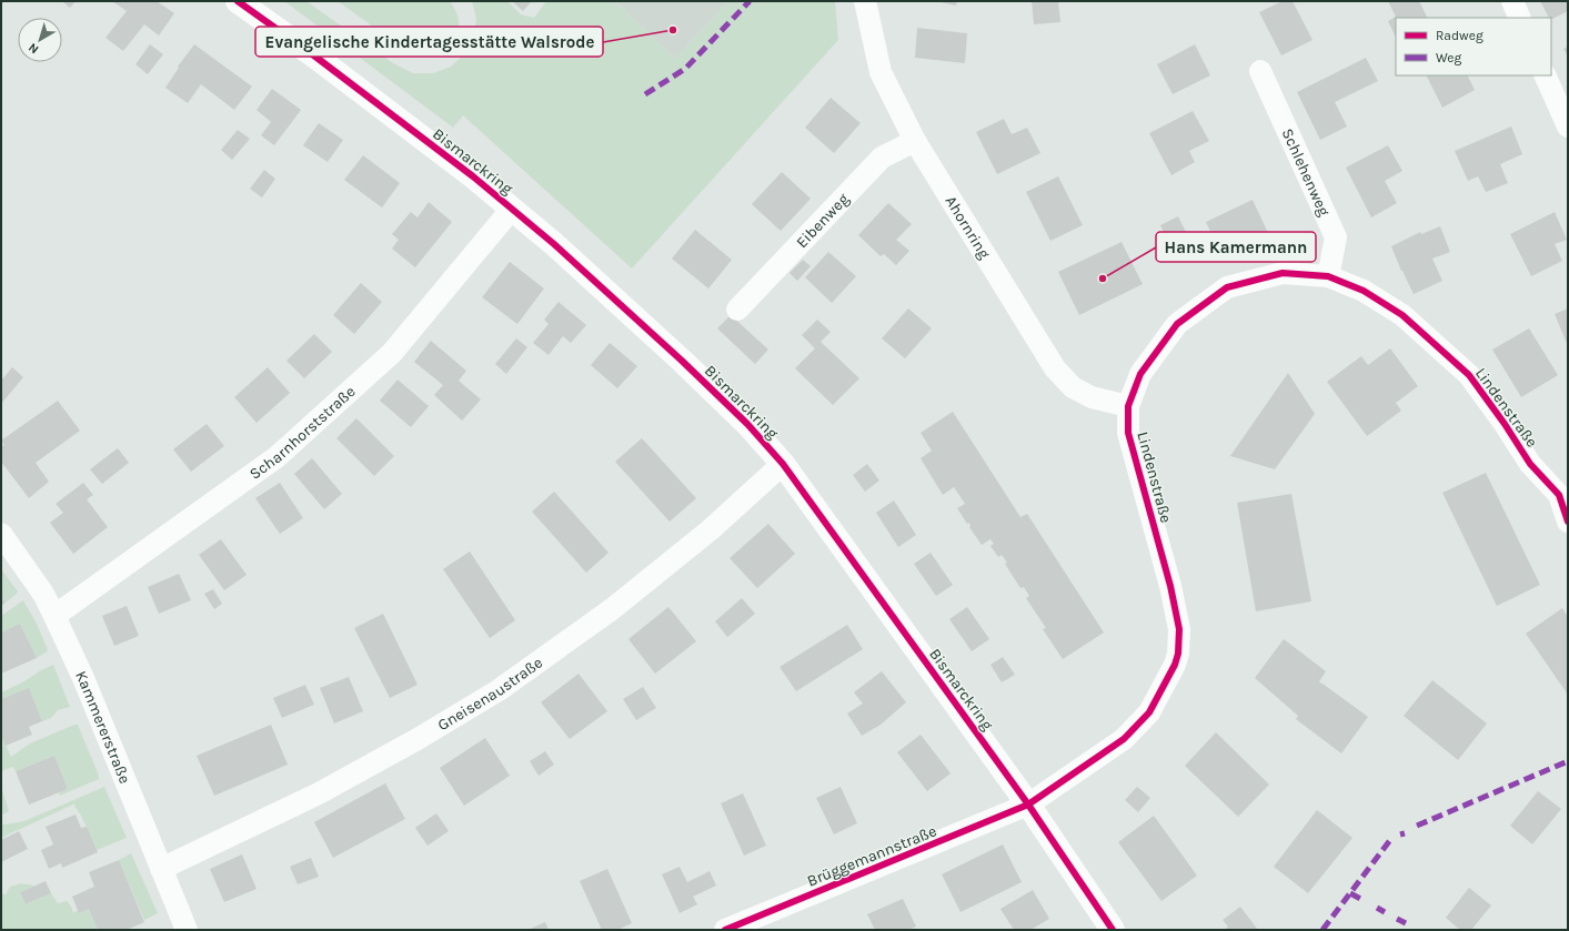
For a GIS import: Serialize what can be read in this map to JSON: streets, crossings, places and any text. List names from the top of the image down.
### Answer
{
  "streets": {
    "street": [
      "Bismarckring",
      "Schlehenweg",
      "Eibenweg",
      "Ahornring",
      "Lindenstraße",
      "Scharnhorststraße",
      "Gneisenaustraße",
      "Kammererstraße",
      "Brüggemannstraße"
    ]
  },
  "crossings": [
    ["Bismarckring", "Lindenstraße"],
    ["Bismarckring", "Scharnhorststraße"],
    ["Bismarckring", "Gneisenaustraße"],
    ["Bismarckring", "Brüggemannstraße"],
    ["Schlehenweg", "Lindenstraße"],
    ["Eibenweg", "Ahornring"],
    ["Ahornring", "Lindenstraße"],
    ["Lindenstraße", "Brüggemannstraße"],
    ["Scharnhorststraße", "Kammererstraße"],
    ["Gneisenaustraße", "Kammererstraße"]
  ],
  "places": ["Evangelische Kindertagesstätte Walsrode", "Hans Kamermann"],
  "legend": ["Radweg", "Weg"],
  "north": "bottom left"
}
